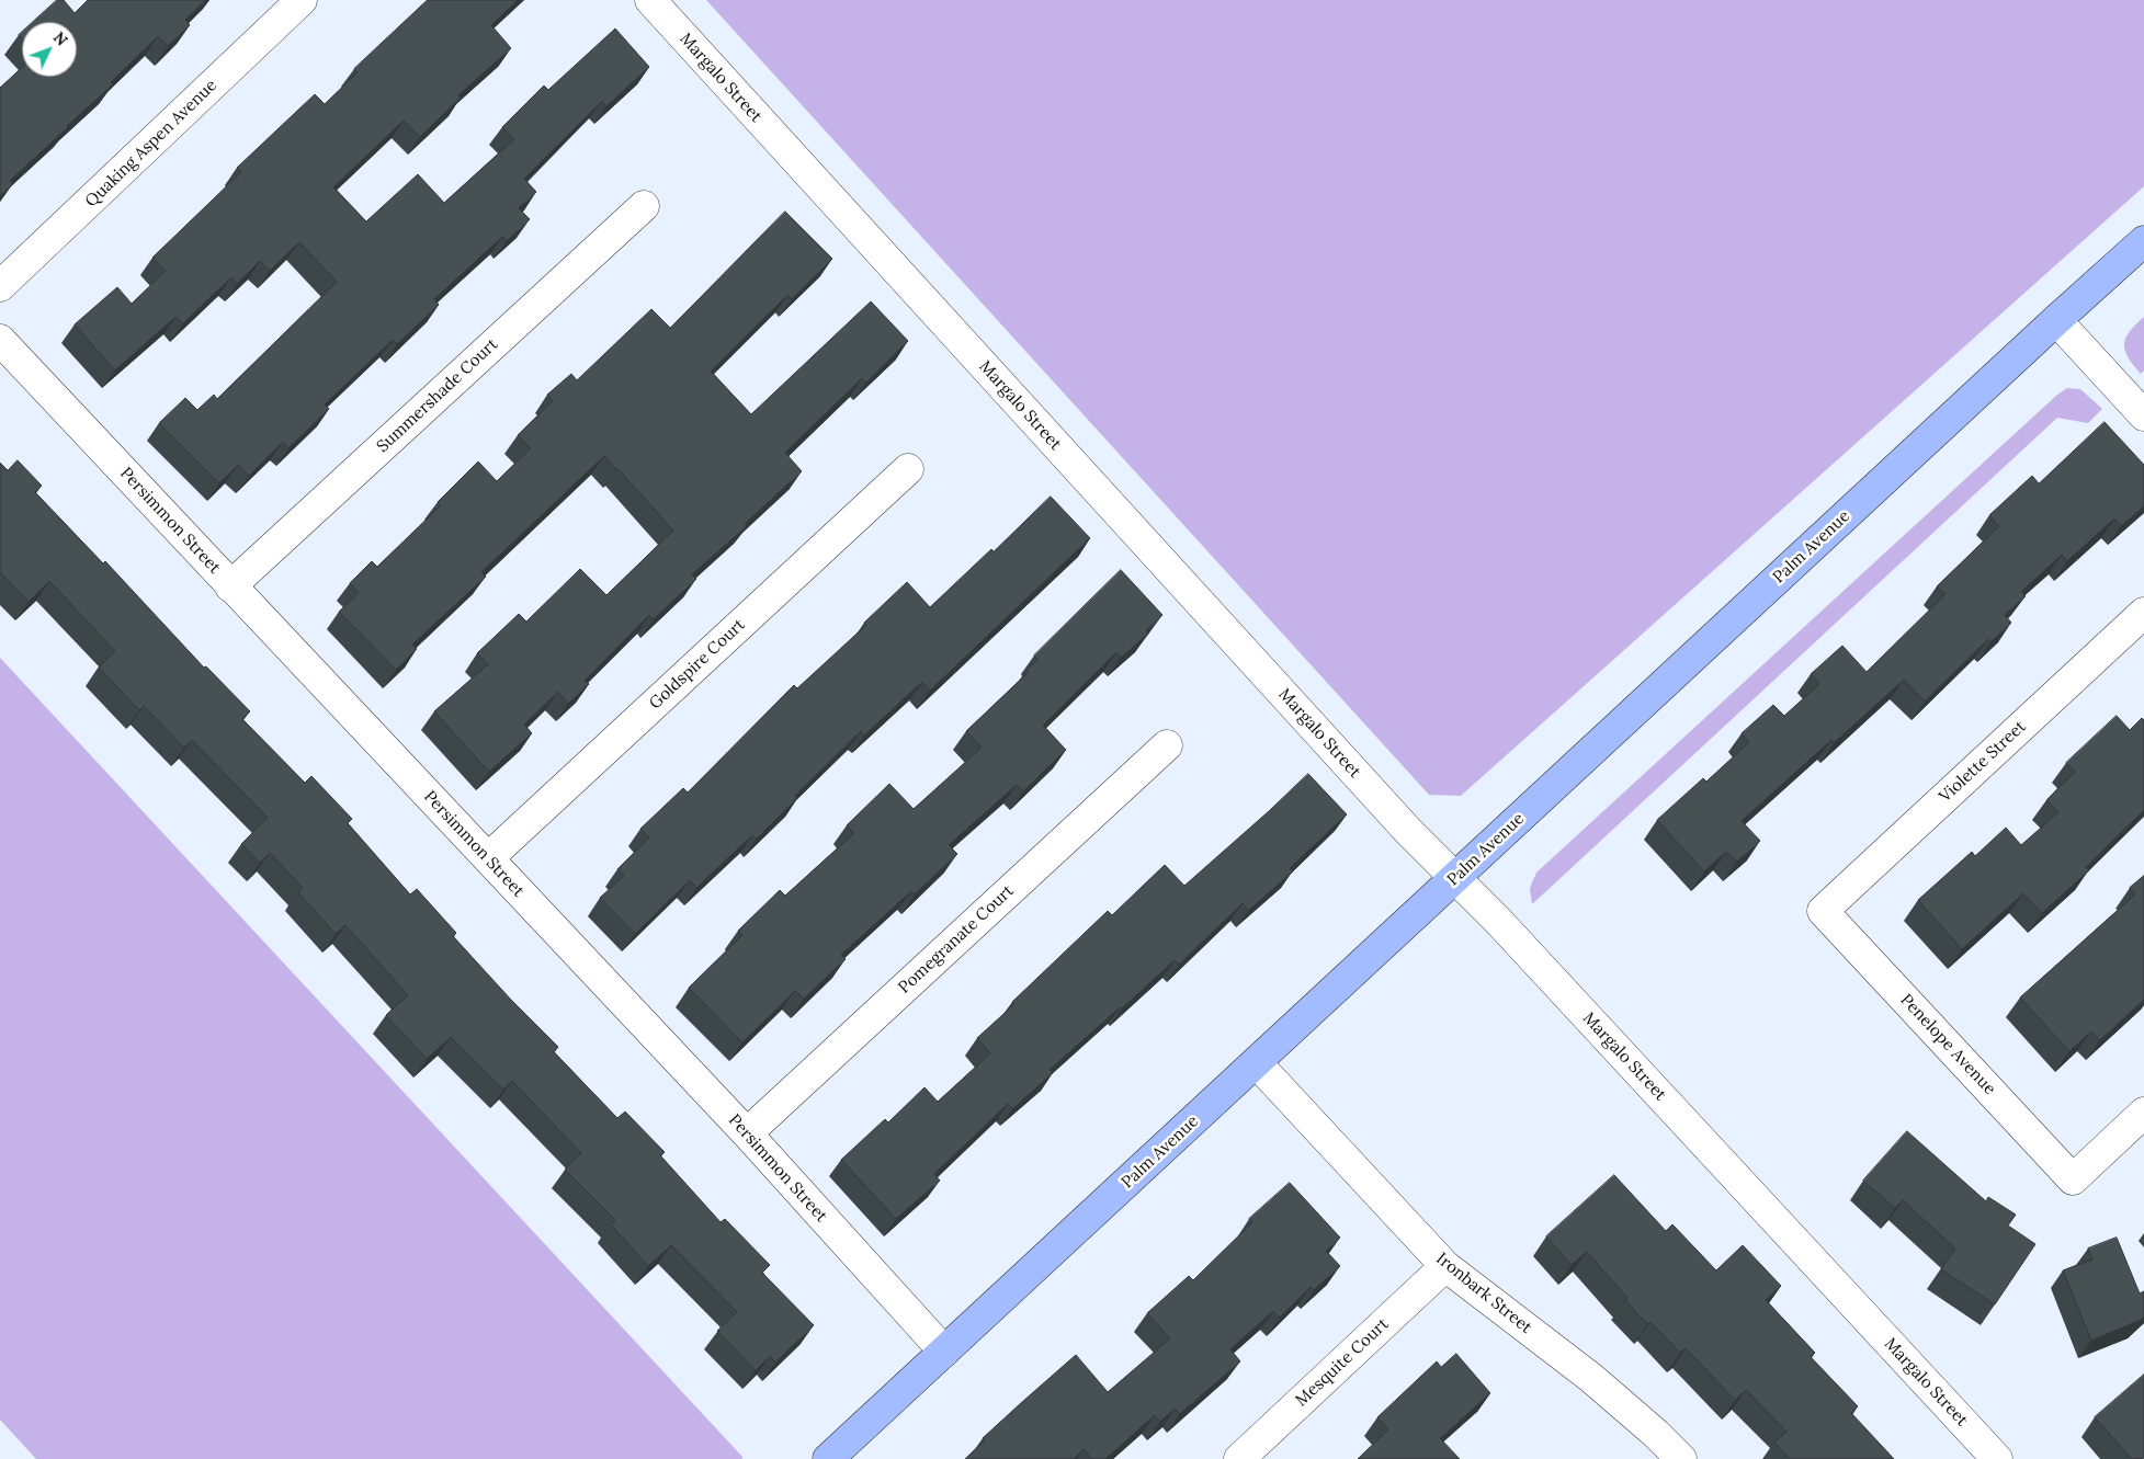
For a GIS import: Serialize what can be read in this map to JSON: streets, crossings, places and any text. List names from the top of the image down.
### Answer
{
  "streets": {
    "main road": ["Palm Avenue"],
    "street": [
      "Margalo Street",
      "Quaking Aspen Avenue",
      "Summershade Court",
      "Persimmon Street",
      "Goldspire Court",
      "Violette Street",
      "Pomegranate Court",
      "Penelope Avenue",
      "Ironbark Street",
      "Mesquite Court"
    ]
  },
  "crossings": [
    ["Margalo Street", "Palm Avenue"],
    ["Summershade Court", "Persimmon Street"],
    ["Persimmon Street", "Palm Avenue"],
    ["Persimmon Street", "Goldspire Court"],
    ["Persimmon Street", "Pomegranate Court"],
    ["Palm Avenue", "Ironbark Street"],
    ["Violette Street", "Penelope Avenue"],
    ["Ironbark Street", "Mesquite Court"]
  ],
  "north": "top right"
}
